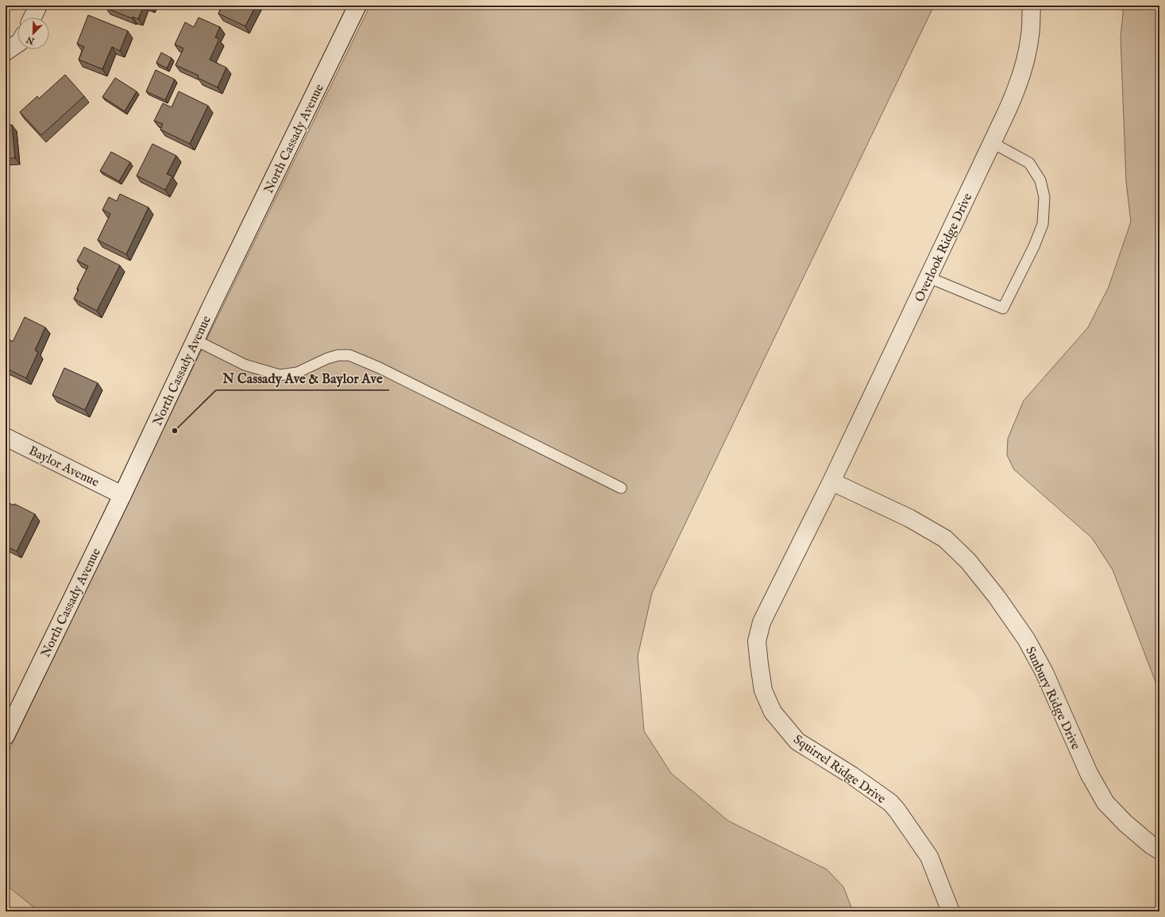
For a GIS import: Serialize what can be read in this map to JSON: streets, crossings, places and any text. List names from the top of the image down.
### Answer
{
  "streets": {
    "street": [
      "North Cassady Avenue",
      "Overlook Ridge Drive",
      "Baylor Avenue",
      "Sunbury Ridge Drive",
      "Squirrel Ridge Drive"
    ]
  },
  "crossings": [
    ["North Cassady Avenue", "Baylor Avenue"],
    ["Overlook Ridge Drive", "Sunbury Ridge Drive"],
    ["Overlook Ridge Drive", "Squirrel Ridge Drive"],
    ["Sunbury Ridge Drive", "Squirrel Ridge Drive"]
  ],
  "places": ["N Cassady Ave & Baylor Ave"],
  "north": "bottom left"
}
